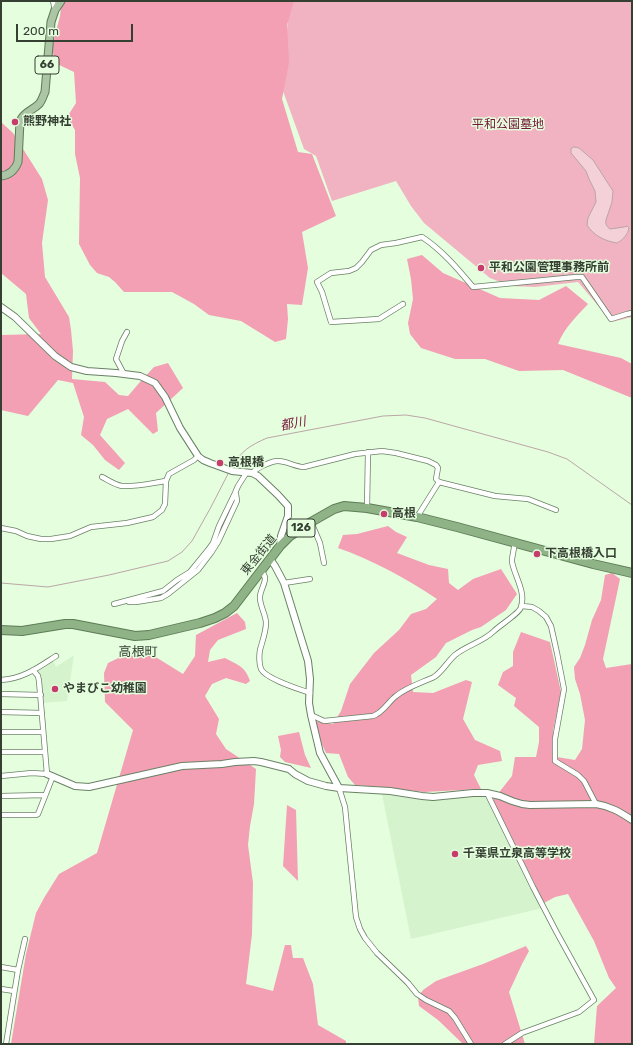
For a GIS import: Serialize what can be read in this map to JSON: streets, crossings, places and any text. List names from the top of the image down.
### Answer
{
  "streets": {
    "highway": ["126", "東金街道"],
    "main road": ["66"]
  },
  "districts": ["高根町"],
  "water": ["都川"],
  "parks": ["平和公園墓地"],
  "places": [
    "熊野神社",
    "平和公園管理事務所前",
    "高根橋",
    "高根",
    "下高根橋入口",
    "やまびこ幼稚園",
    "千葉県立泉高等学校"
  ],
  "scale_bar": "200 m"
}
